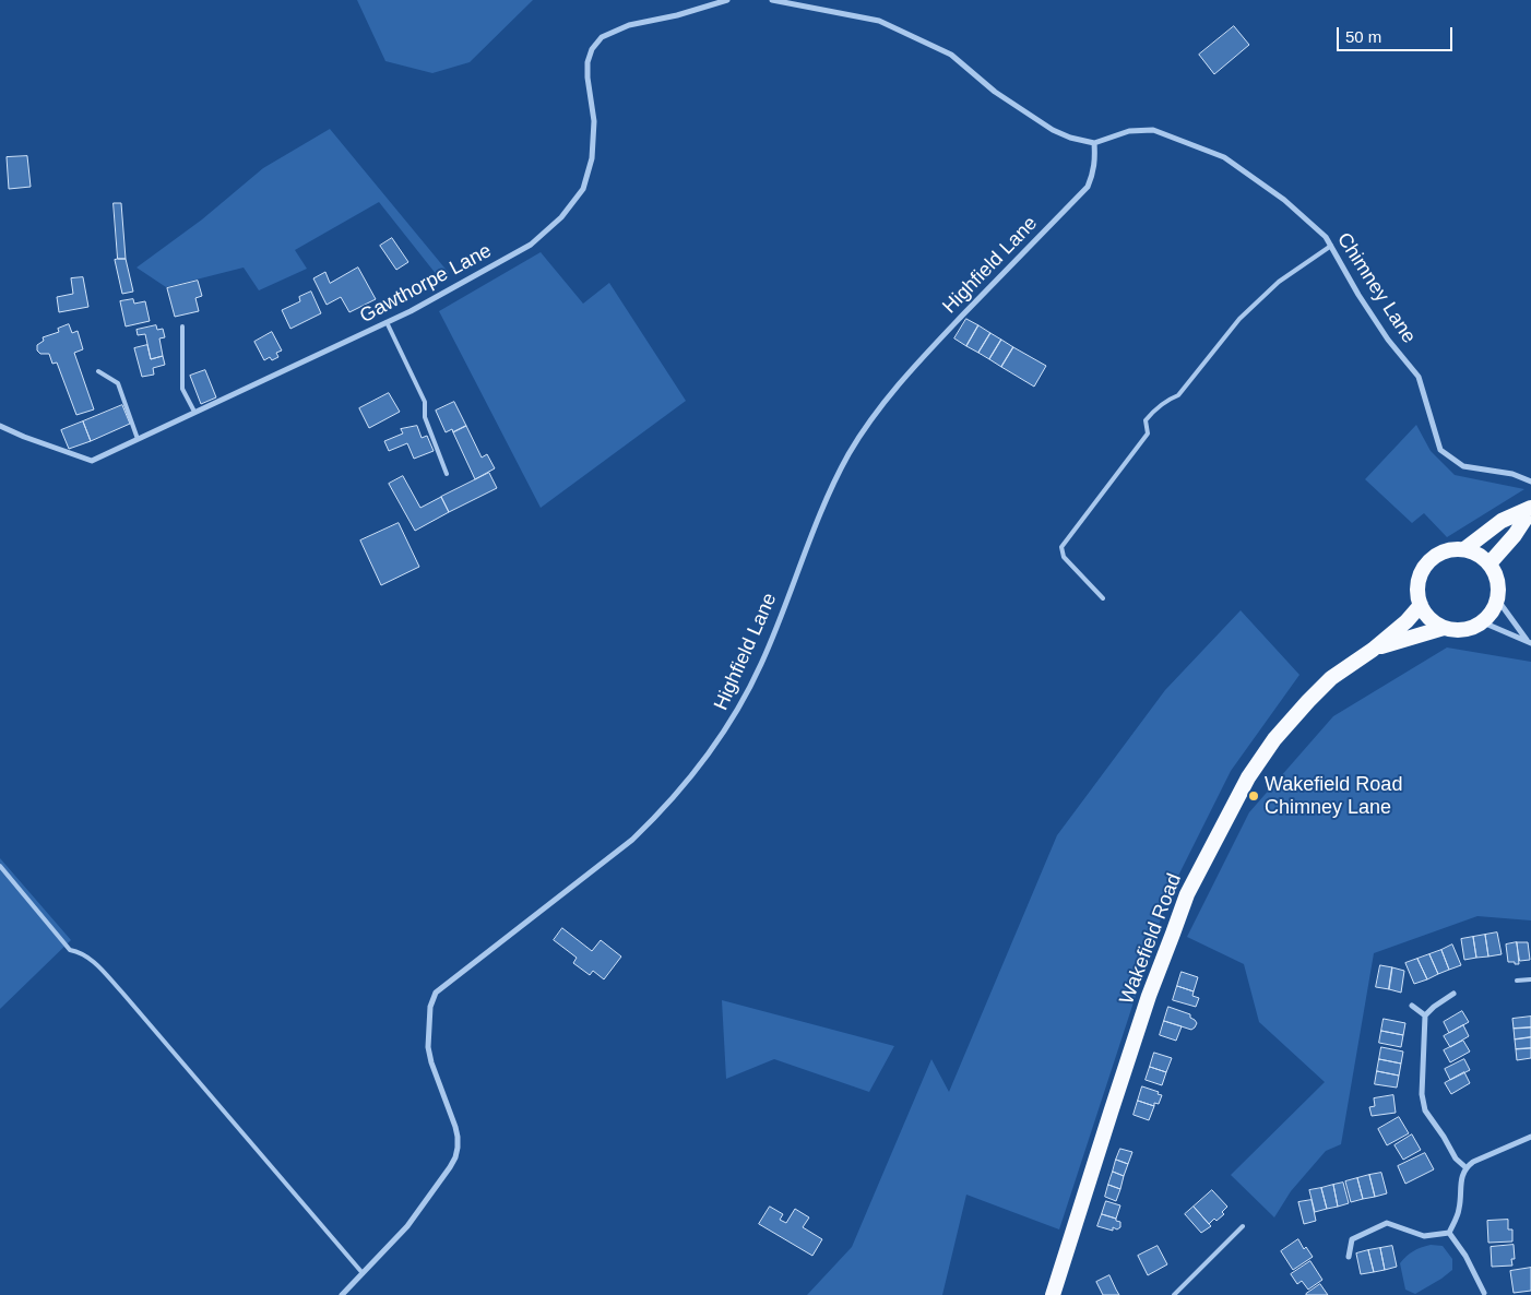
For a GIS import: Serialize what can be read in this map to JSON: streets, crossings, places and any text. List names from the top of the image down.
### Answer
{
  "streets": {
    "highway": ["Wakefield Road"],
    "street": ["Highfield Lane", "Gawthorpe Lane", "Chimney Lane"]
  },
  "crossings": [
    ["Highfield Lane", "Chimney Lane"]
  ],
  "places": ["Wakefield Road Chimney Lane"],
  "scale_bar": "50 m"
}
